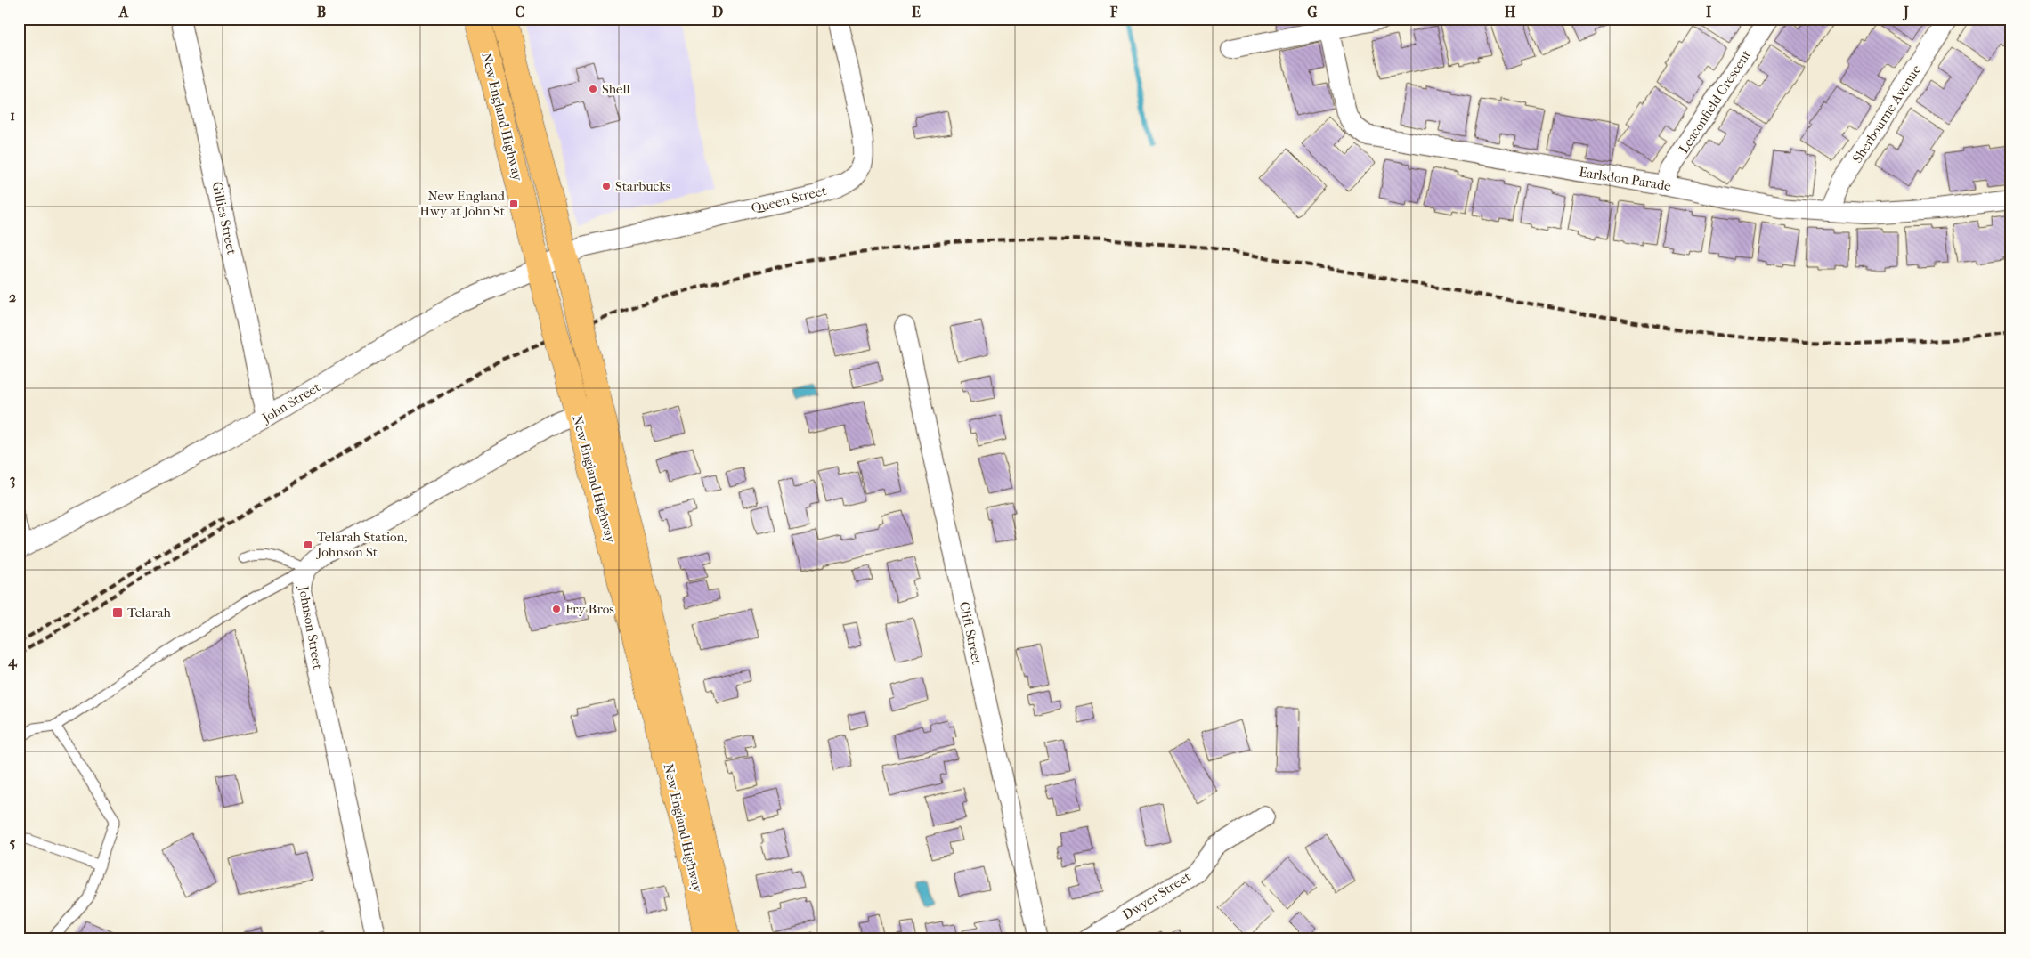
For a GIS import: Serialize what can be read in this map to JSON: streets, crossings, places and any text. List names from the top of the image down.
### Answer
{
  "streets": {
    "highway": ["New England Highway"],
    "street": [
      "Leaconfield Crescent",
      "Sherbourne Avenue",
      "Earlsdon Parade",
      "Queen Street",
      "Gillies Street",
      "John Street",
      "Johnson Street",
      "Clift Street",
      "Dwyer Street"
    ]
  },
  "crossings": [
    ["Leaconfield Crescent", "Earlsdon Parade"],
    ["Sherbourne Avenue", "Earlsdon Parade"],
    ["New England Highway", "Queen Street"],
    ["New England Highway", "John Street"],
    ["New England Highway", "Johnson Street"],
    ["Queen Street", "John Street"],
    ["Gillies Street", "John Street"]
  ],
  "places": {
    "other": ["Shell", "Starbucks", "Fry Bros"],
    "transit": ["New England Hwy at John St", "Telarah Station, Johnson St", "Telarah"]
  },
  "grid": {
    "columns": [
      "A",
      "B",
      "C",
      "D",
      "E",
      "F",
      "G",
      "H",
      "I",
      "J"
    ],
    "rows": [
      "1",
      "2",
      "3",
      "4",
      "5"
    ]
  }
}
